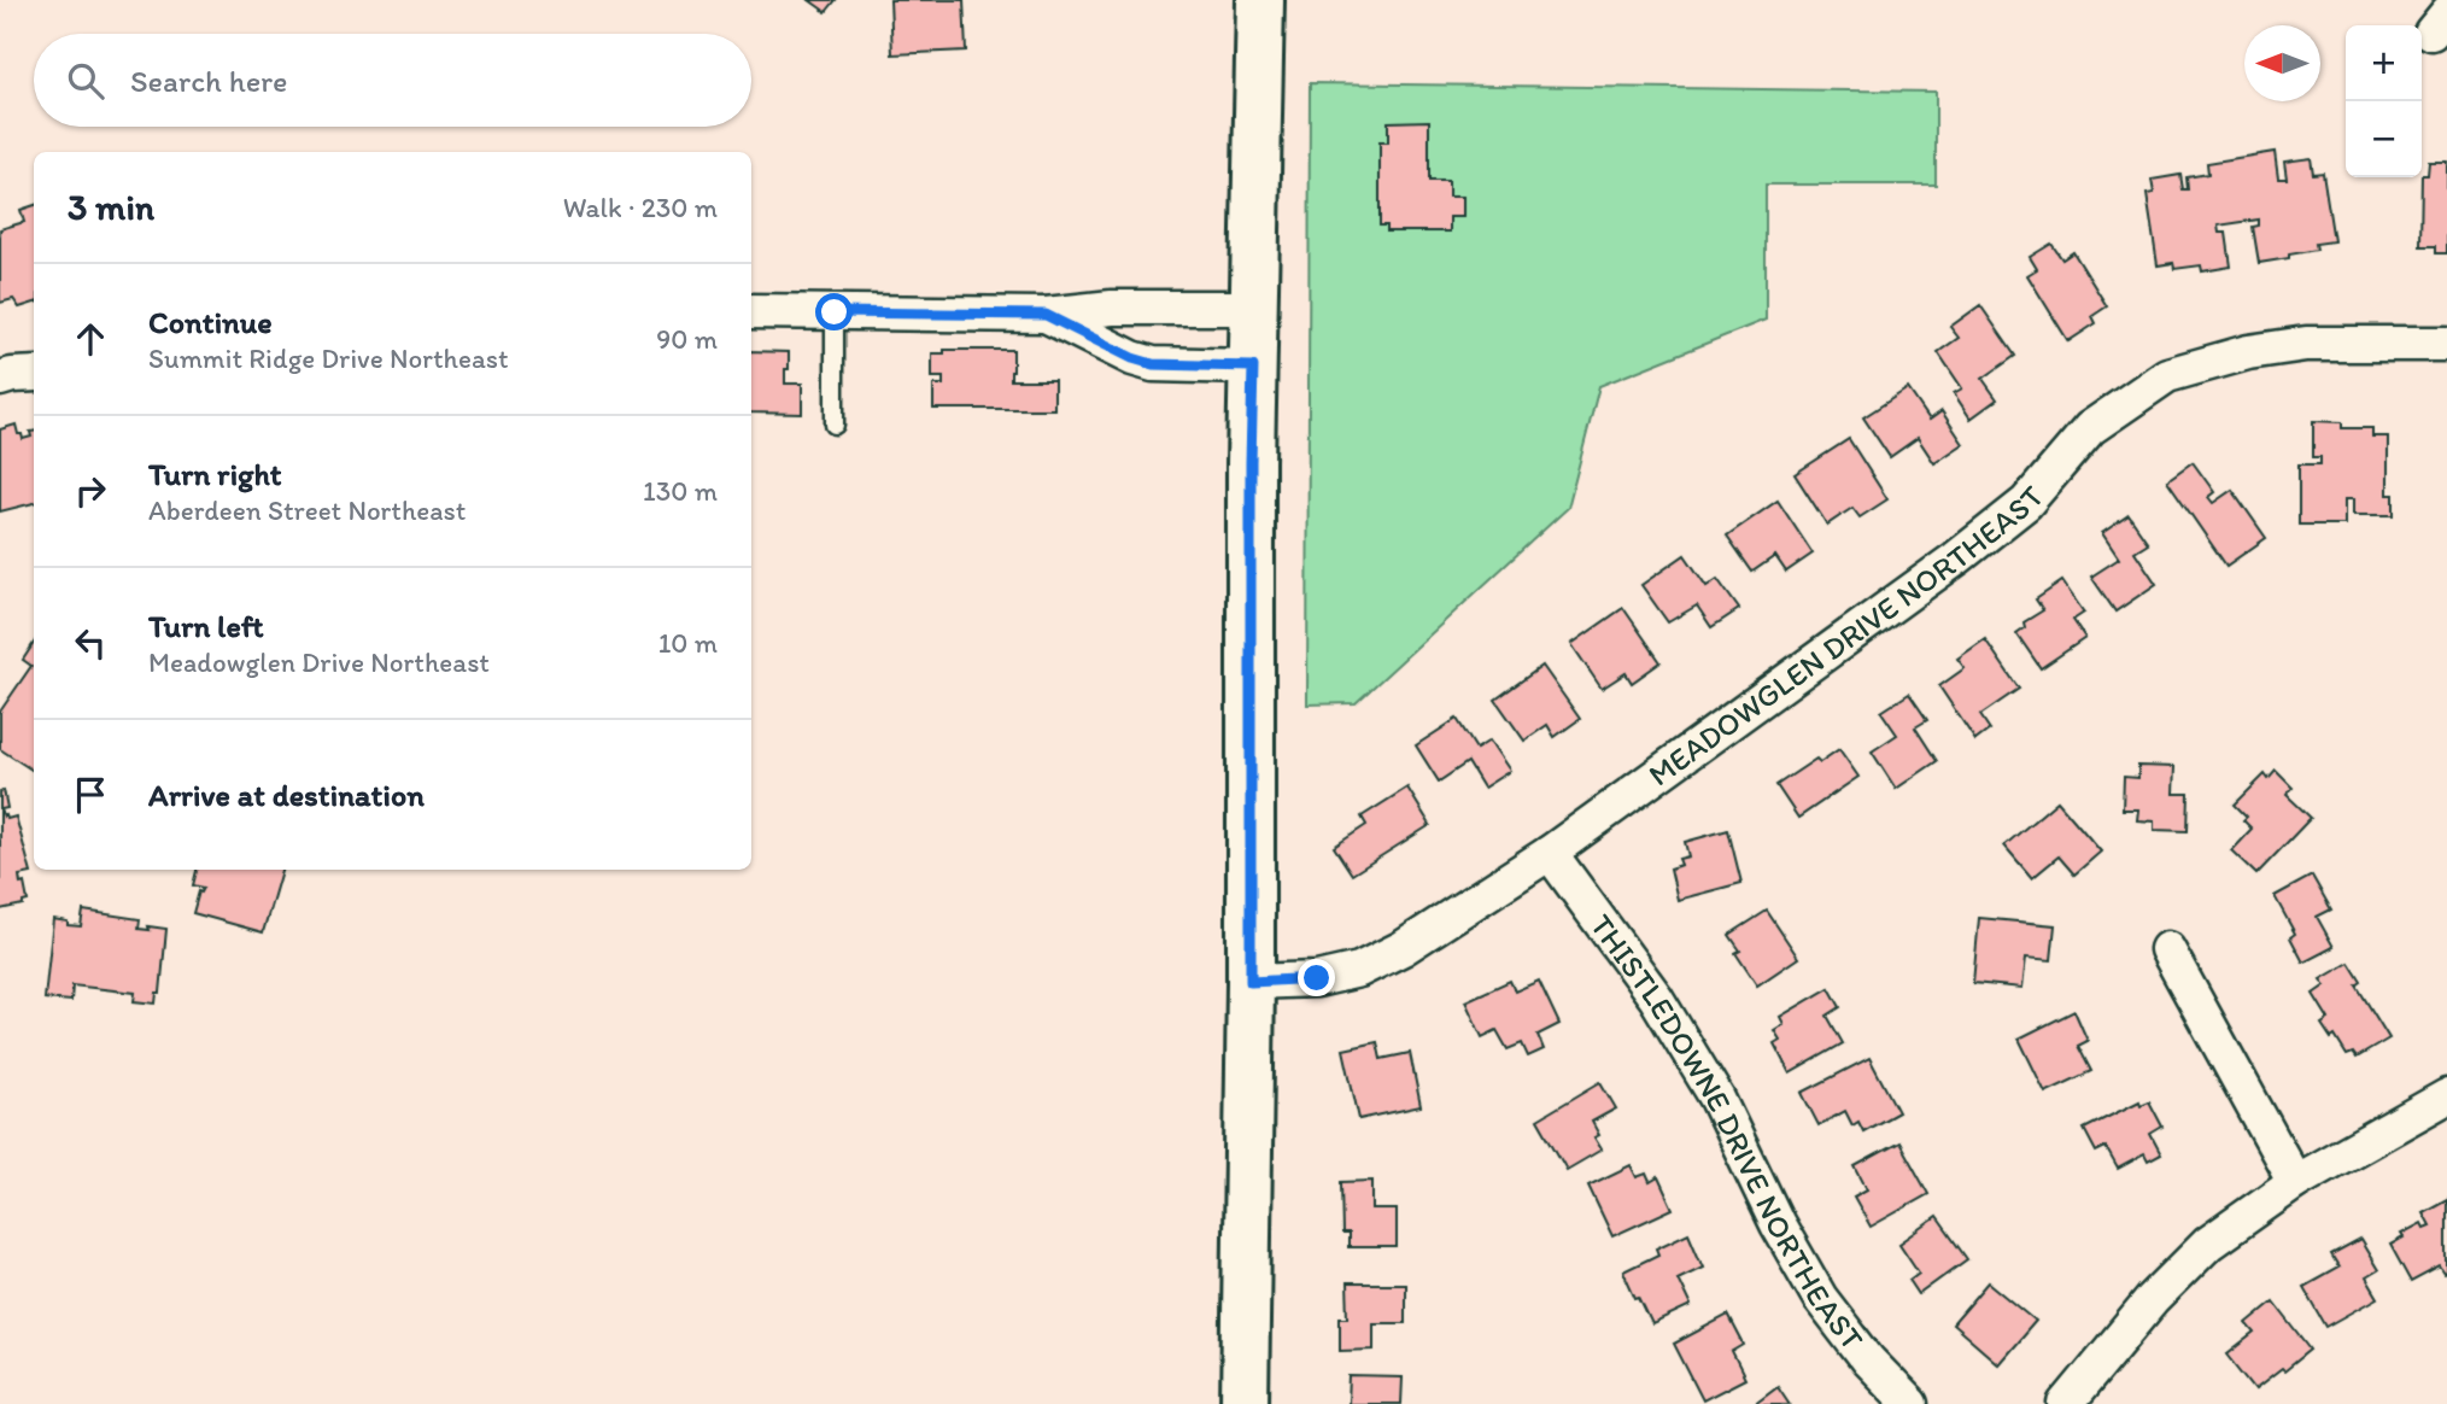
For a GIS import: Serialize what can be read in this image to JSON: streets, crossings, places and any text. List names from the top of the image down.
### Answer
{
  "streets": {
    "street": ["MEADOWGLEN DRIVE NORTHEAST", "THISTLEDOWNE DRIVE NORTHEAST"]
  },
  "crossings": [
    ["MEADOWGLEN DRIVE NORTHEAST", "THISTLEDOWNE DRIVE NORTHEAST"]
  ],
  "north": "left",
  "page": {
    "map_buttons": ["+", "−"],
    "search": "Search here",
    "heading": ["3 min", "Walk · 230 m"],
    "list": [
      ["Continue", "Summit Ridge Drive Northeast", "90 m"],
      ["Turn right", "Aberdeen Street Northeast", "130 m"],
      ["Turn left", "Meadowglen Drive Northeast", "10 m"],
      "Arrive at destination"
    ]
  }
}
